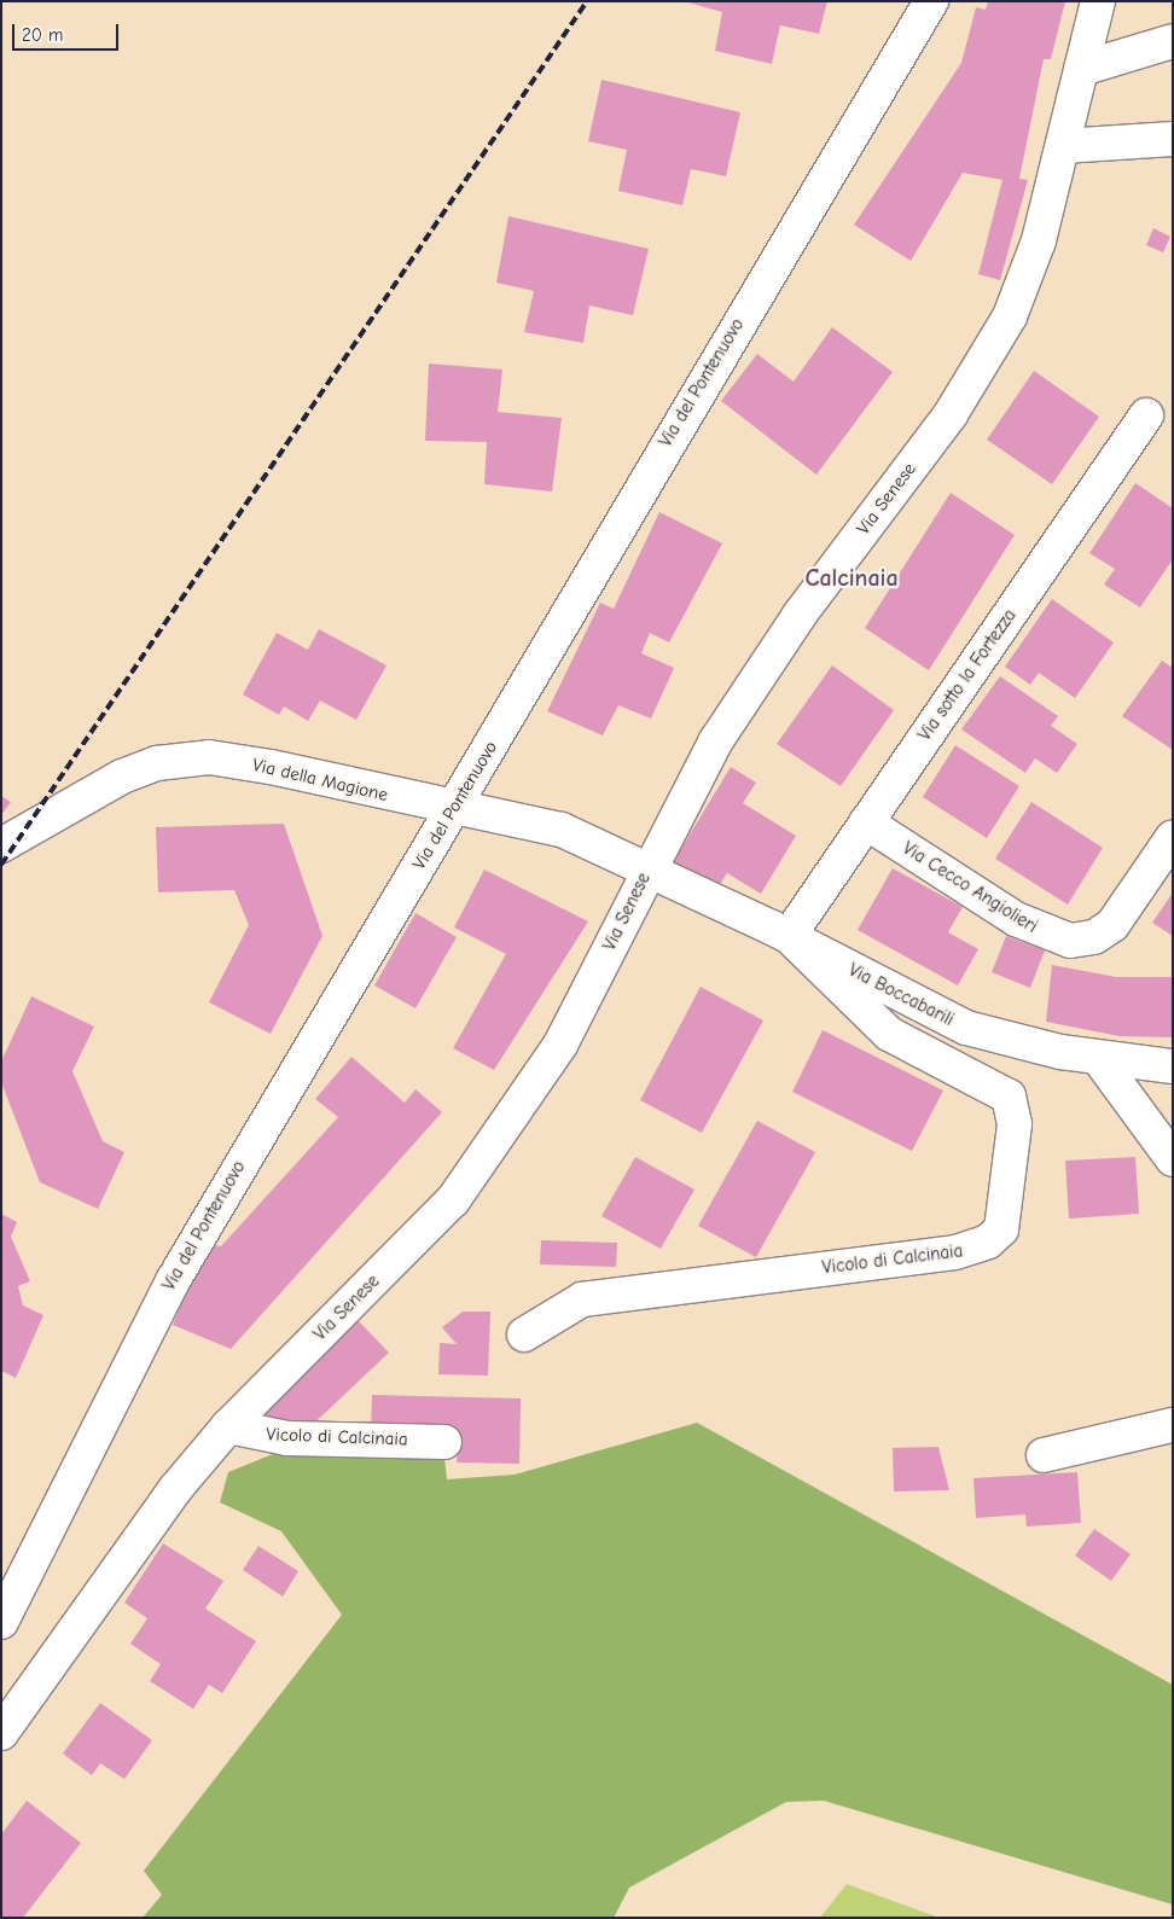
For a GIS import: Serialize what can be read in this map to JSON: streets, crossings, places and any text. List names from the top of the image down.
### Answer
{
  "streets": {
    "main road": [
      "Via del Pontenuovo",
      "Via Senese",
      "Via sotto la Fortezza",
      "Via della Magione",
      "Via Cecco Angiolieri",
      "Via Boccabarili",
      "Vicolo di Calcinaia"
    ]
  },
  "crossings": [
    ["Via del Pontenuovo", "Via della Magione"],
    ["Via Senese", "Via della Magione"],
    ["Via Senese", "Via Boccabarili"],
    ["Via Senese", "Vicolo di Calcinaia"],
    ["Via sotto la Fortezza", "Via Cecco Angiolieri"],
    ["Via sotto la Fortezza", "Via Boccabarili"],
    ["Via sotto la Fortezza", "Vicolo di Calcinaia"],
    ["Via della Magione", "Via Boccabarili"],
    ["Via Boccabarili", "Vicolo di Calcinaia"]
  ],
  "districts": ["Calcinaia"],
  "scale_bar": "20 m"
}
